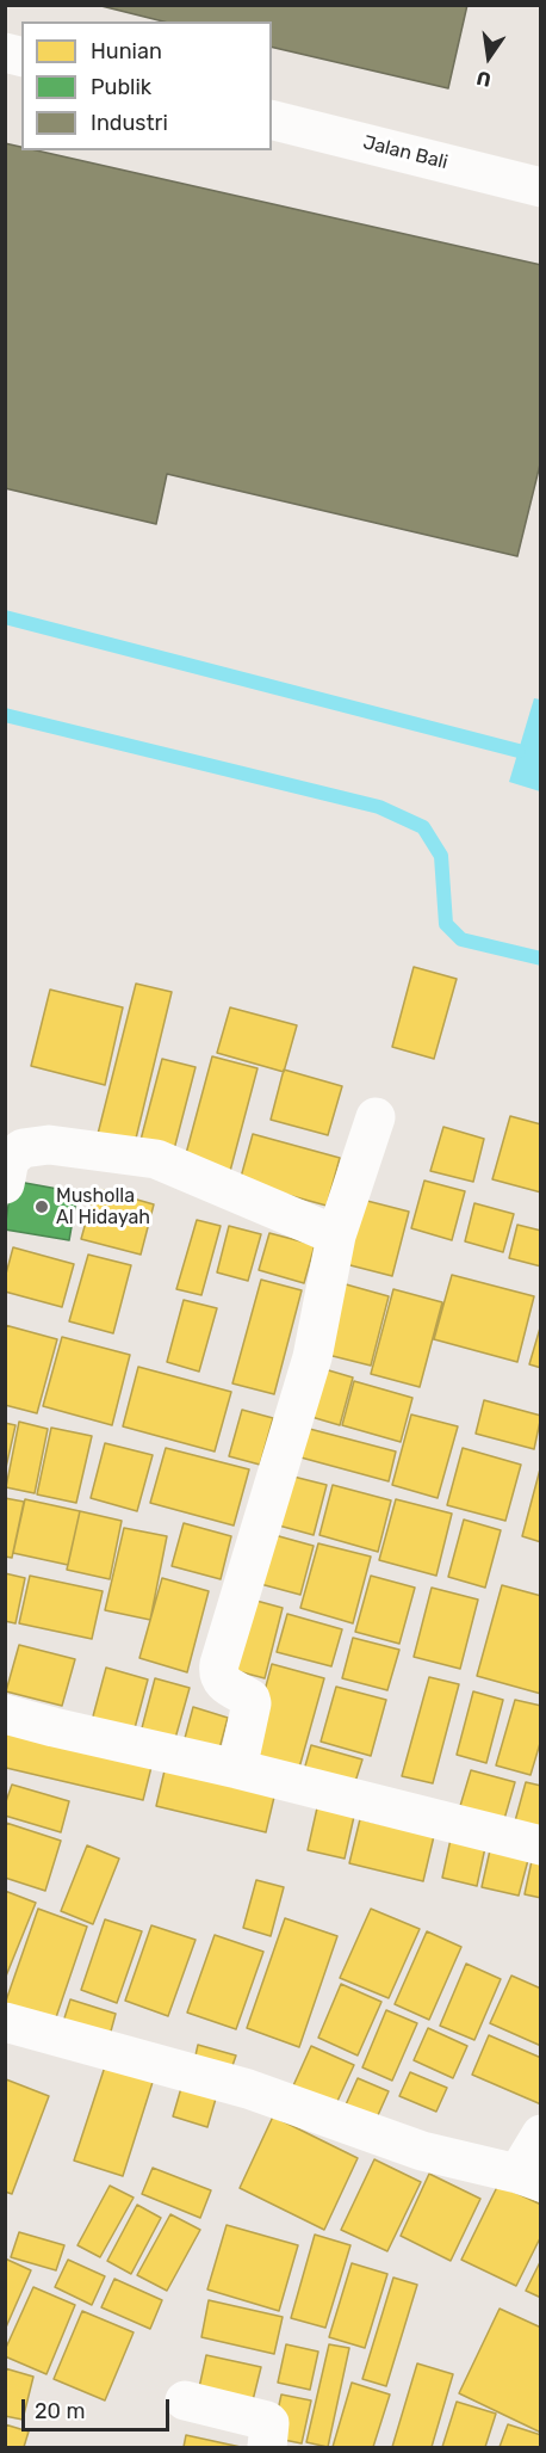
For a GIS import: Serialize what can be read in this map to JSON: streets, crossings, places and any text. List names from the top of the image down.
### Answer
{
  "streets": {
    "street": ["Jalan Bali"]
  },
  "places": ["Musholla Al Hidayah"],
  "legend": ["Hunian", "Publik", "Industri"],
  "scale_bar": "20 m",
  "north": "bottom"
}
